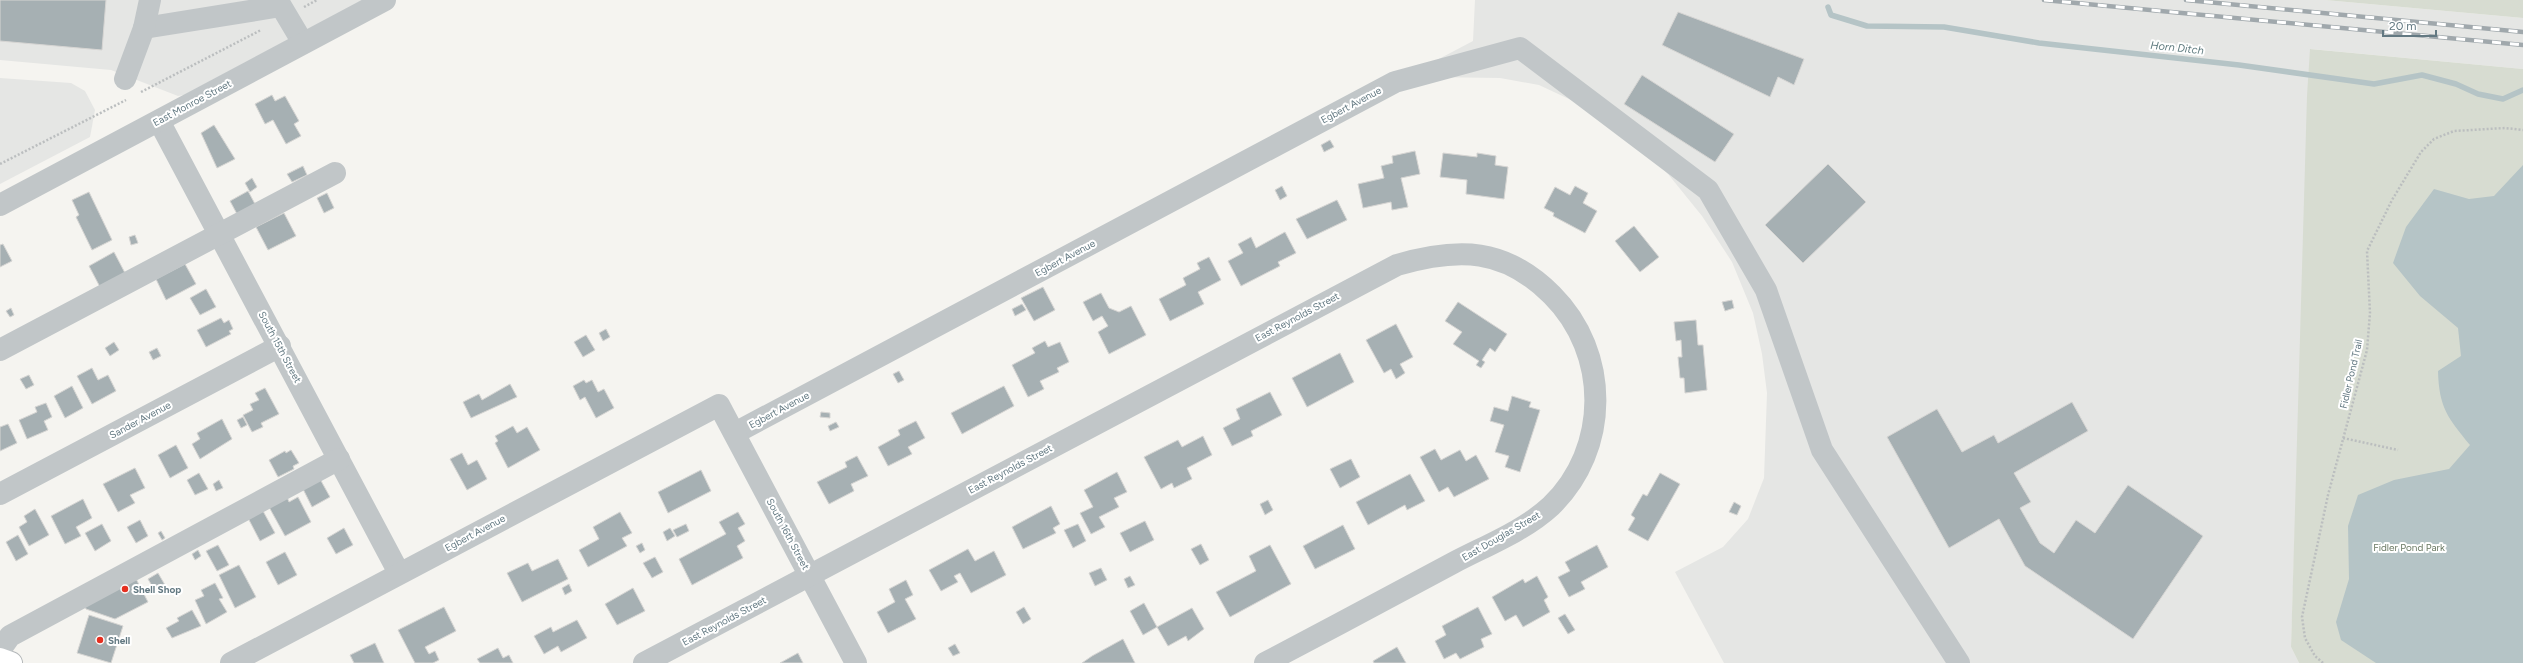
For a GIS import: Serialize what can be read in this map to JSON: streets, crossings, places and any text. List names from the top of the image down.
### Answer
{
  "streets": {
    "street": [
      "East Monroe Street",
      "Egbert Avenue",
      "East Reynolds Street",
      "South 15th Street",
      "Sander Avenue",
      "South 16th Street",
      "East Douglas Street"
    ],
    "path": ["Fidler Pond Trail"]
  },
  "crossings": [
    ["East Monroe Street", "South 15th Street"],
    ["Egbert Avenue", "South 15th Street"],
    ["Egbert Avenue", "South 16th Street"],
    ["East Reynolds Street", "South 16th Street"],
    ["East Reynolds Street", "East Douglas Street"],
    ["South 15th Street", "Sander Avenue"]
  ],
  "water": ["Horn Ditch"],
  "parks": ["Fidler Pond Park"],
  "places": ["Shell Shop", "Shell"],
  "scale_bar": "20 m"
}
